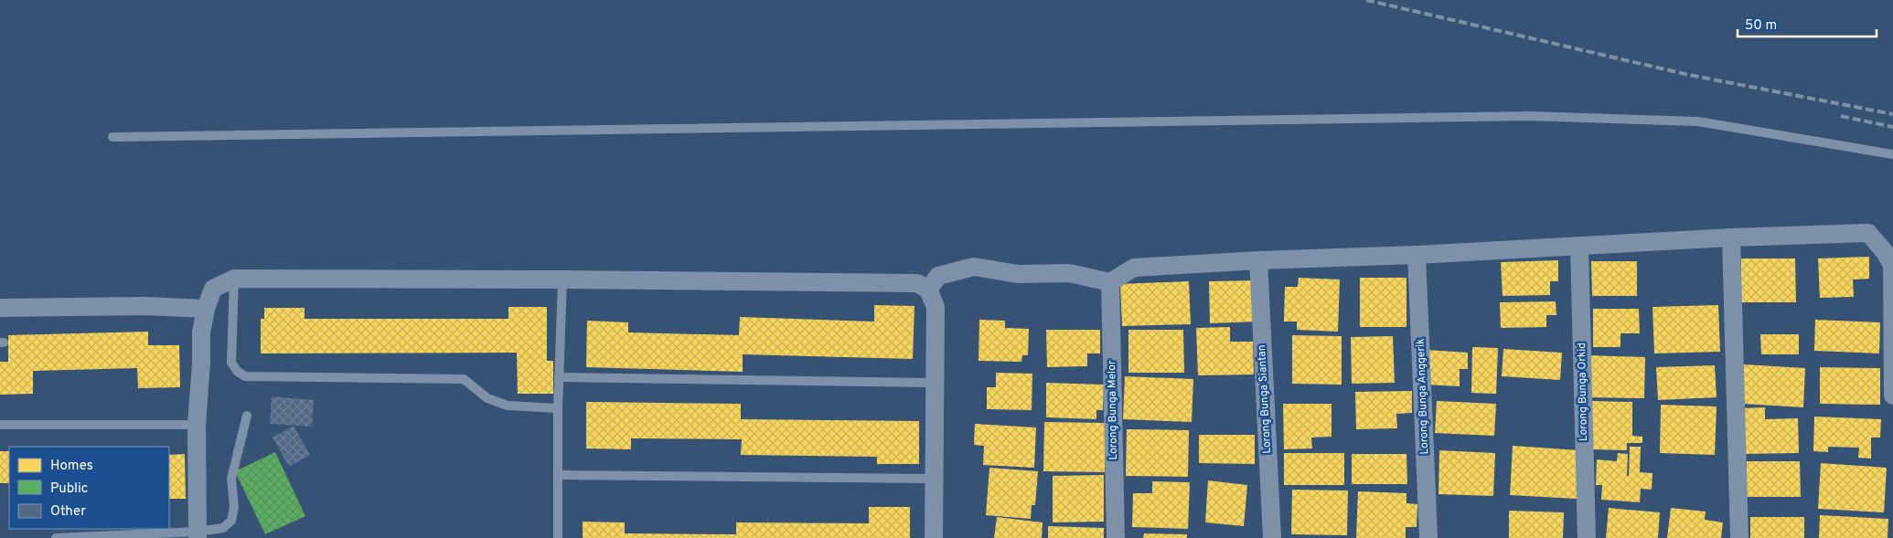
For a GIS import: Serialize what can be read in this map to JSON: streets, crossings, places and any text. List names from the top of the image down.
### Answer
{
  "streets": {
    "street": [
      "Lorong Bunga Orkid",
      "Lorong Bunga Anggerik",
      "Lorong Bunga Siantan",
      "Lorong Bunga Melor"
    ]
  },
  "legend": ["Homes", "Public", "Other"],
  "scale_bar": "50 m"
}
